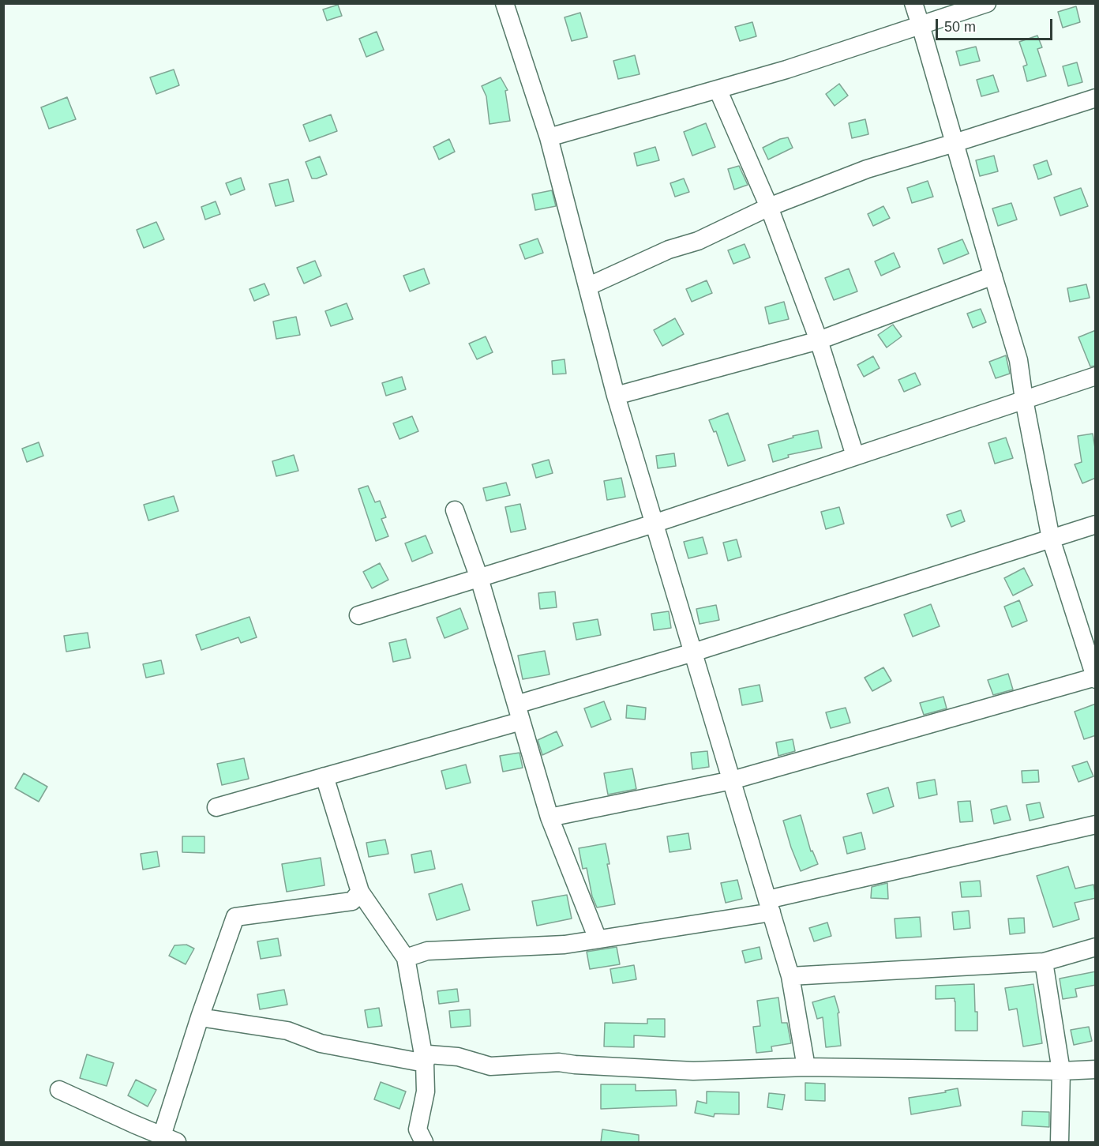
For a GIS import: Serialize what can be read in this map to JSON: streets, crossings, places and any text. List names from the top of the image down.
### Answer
{
  "scale_bar": "50 m"
}
